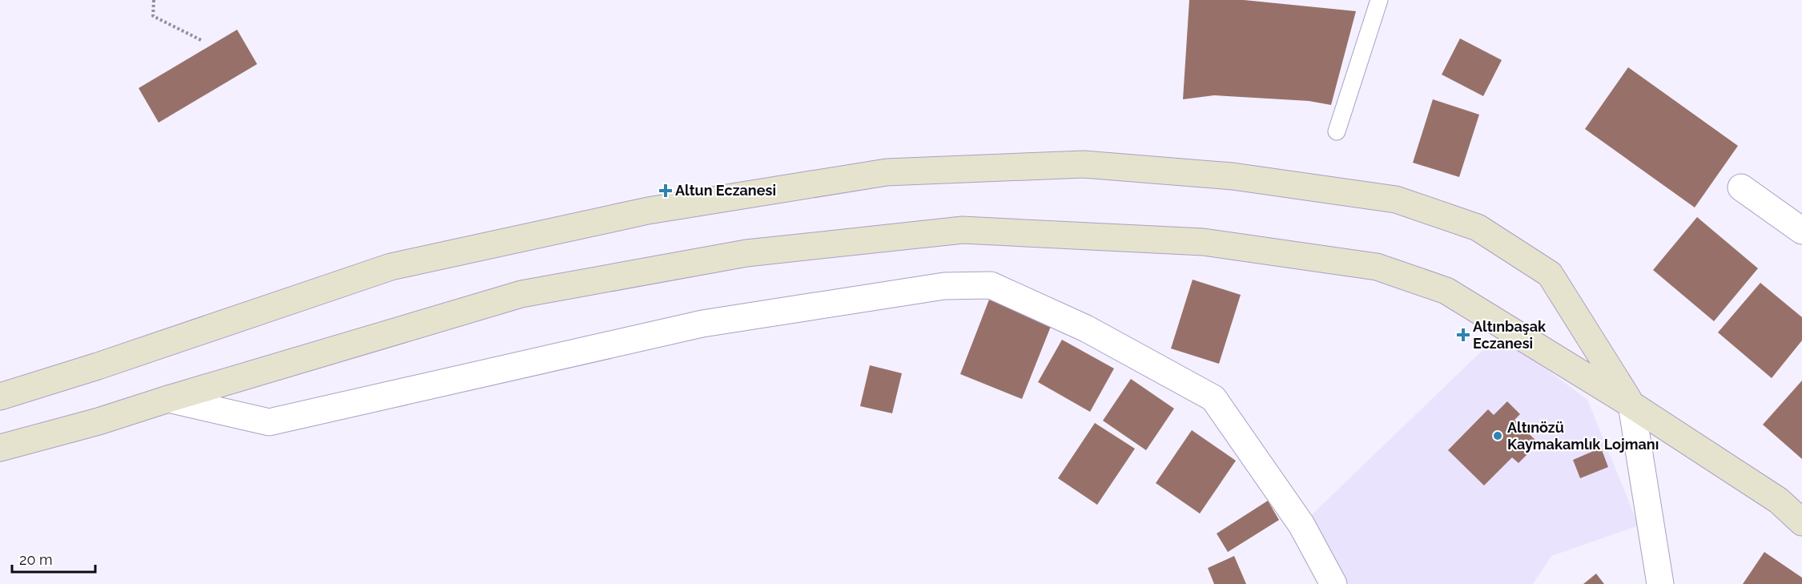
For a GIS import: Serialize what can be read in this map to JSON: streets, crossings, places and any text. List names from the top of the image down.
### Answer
{
  "places": {
    "health": ["Altun Eczanesi", "Altınbaşak Eczanesi"],
    "other": ["Altınözü Kaymakamlık Lojmanı"]
  },
  "scale_bar": "20 m"
}
